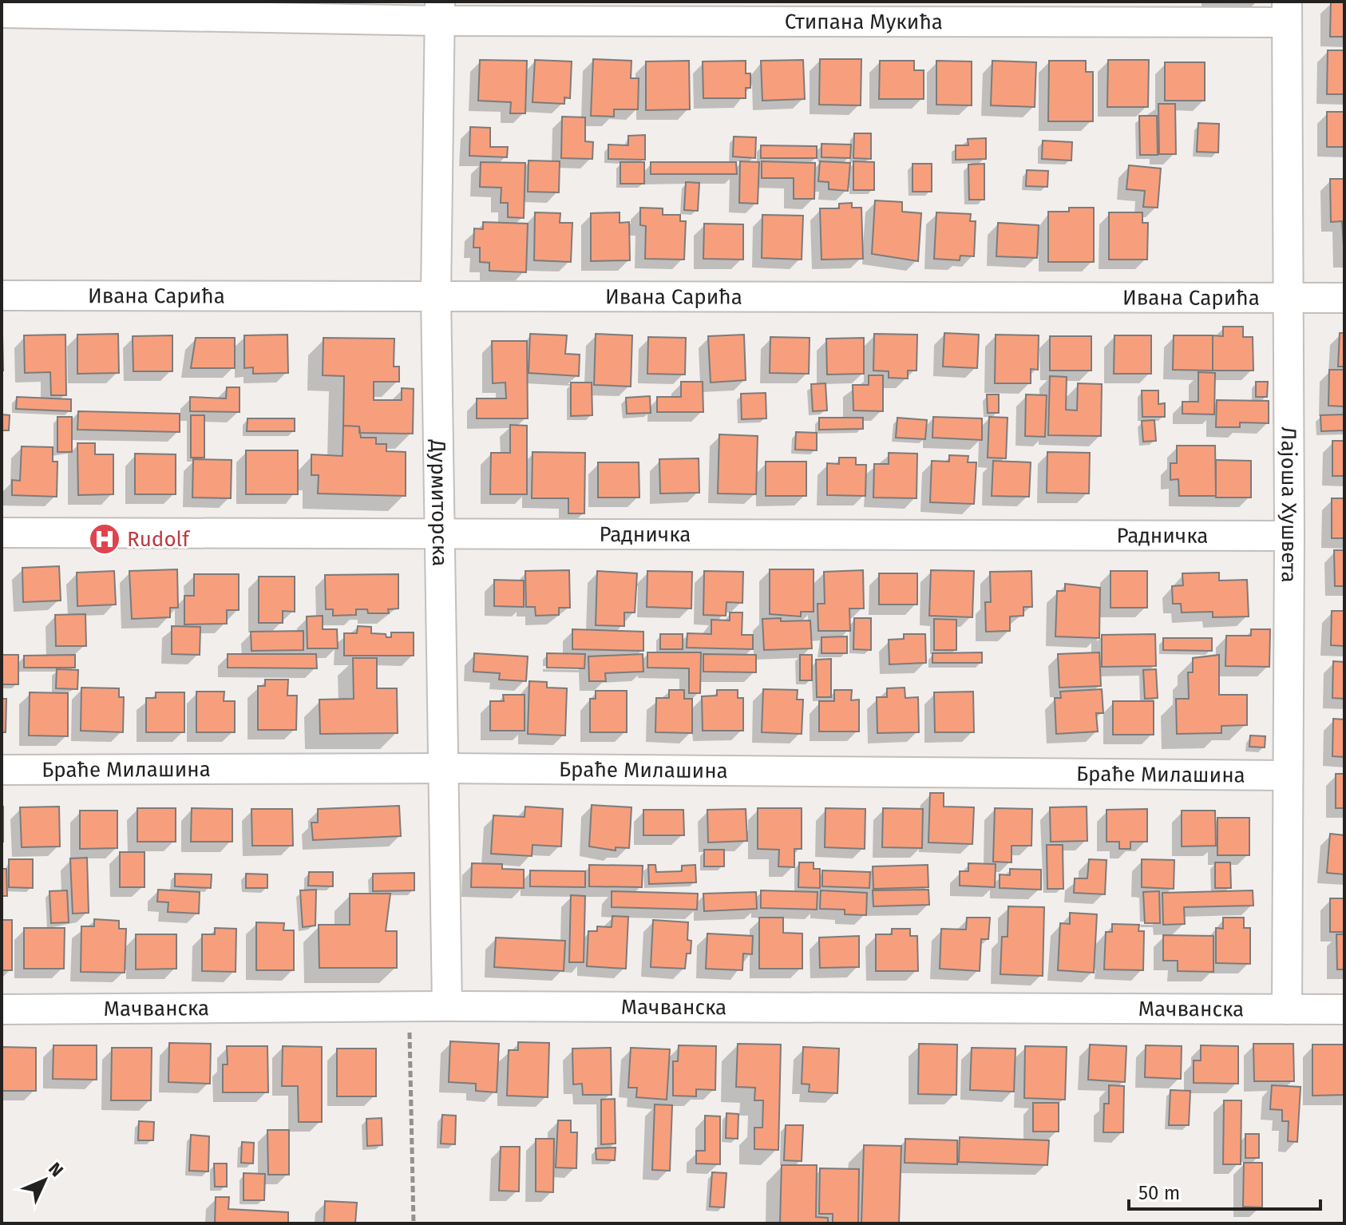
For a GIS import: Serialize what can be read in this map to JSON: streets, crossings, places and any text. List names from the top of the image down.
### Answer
{
  "streets": {
    "street": [
      "Стипана Мукића",
      "Ивана Сарића",
      "Дурмиторска",
      "Лајоша Хушвета",
      "Радничка",
      "Браће Милашина",
      "Мачванска"
    ]
  },
  "crossings": [
    ["Стипана Мукића", "Дурмиторска"],
    ["Стипана Мукића", "Лајоша Хушвета"],
    ["Ивана Сарића", "Дурмиторска"],
    ["Ивана Сарића", "Лајоша Хушвета"],
    ["Дурмиторска", "Радничка"],
    ["Дурмиторска", "Браће Милашина"],
    ["Дурмиторска", "Мачванска"],
    ["Лајоша Хушвета", "Радничка"],
    ["Лајоша Хушвета", "Браће Милашина"],
    ["Лајоша Хушвета", "Мачванска"]
  ],
  "places": {
    "hospital": ["Rudolf"]
  },
  "scale_bar": "50 m",
  "north": "top right"
}
